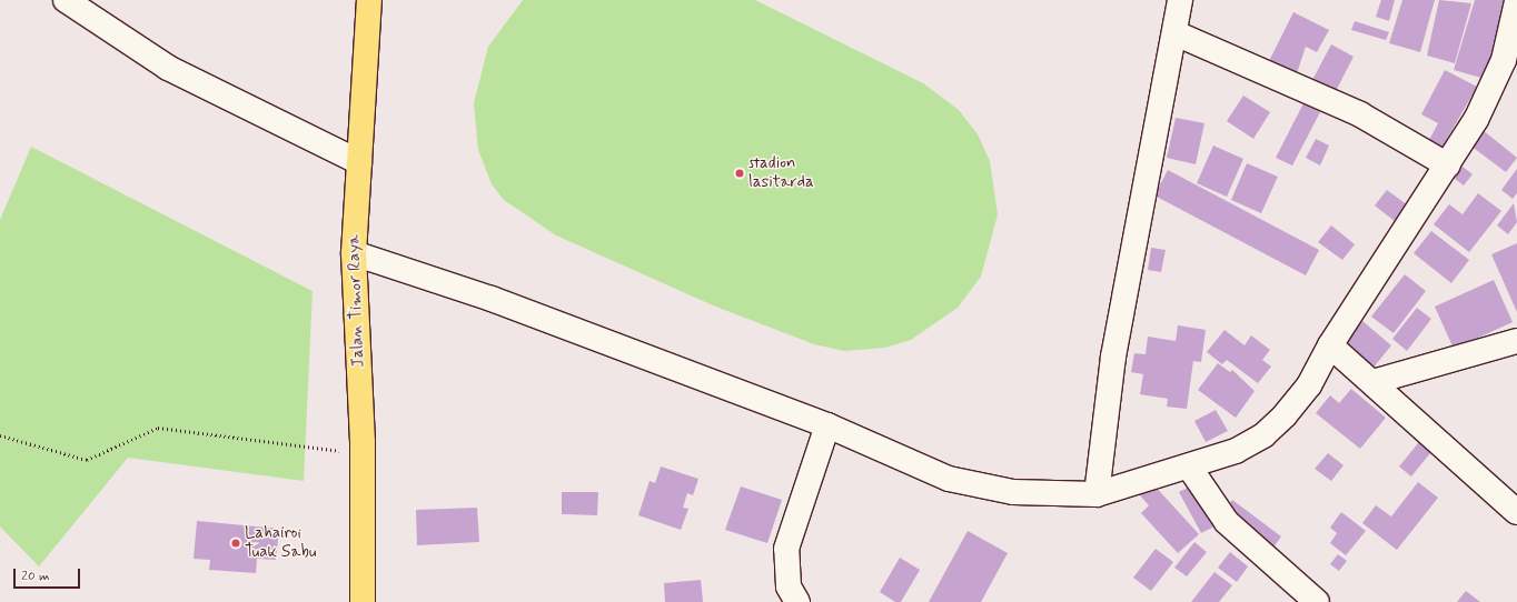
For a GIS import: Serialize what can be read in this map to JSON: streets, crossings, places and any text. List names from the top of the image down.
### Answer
{
  "streets": {
    "highway": ["Jalan Timor Raya"]
  },
  "places": ["stadion lasitarda", "Lahairoi Tuak Sabu"],
  "scale_bar": "20 m"
}
